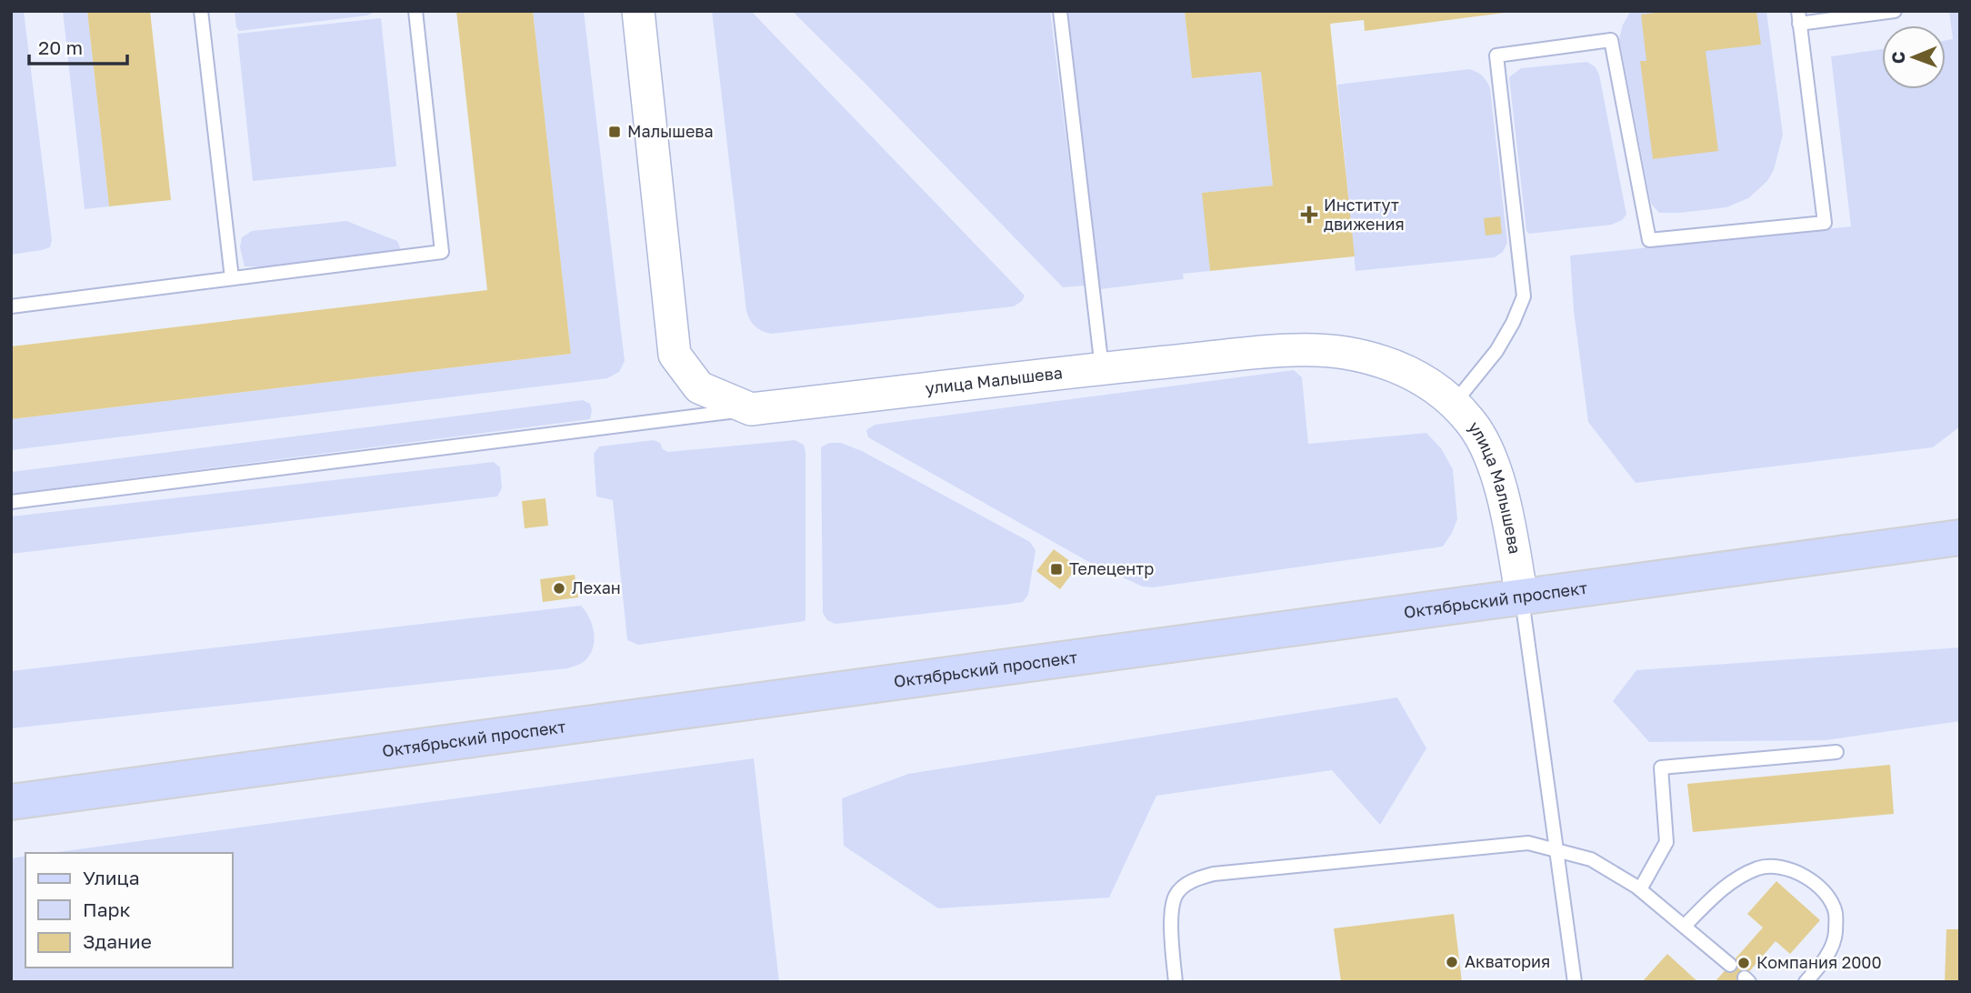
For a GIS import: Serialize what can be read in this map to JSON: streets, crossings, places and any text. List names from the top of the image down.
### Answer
{
  "streets": {
    "main road": ["Октябрьский проспект"],
    "street": ["улица Малышева"]
  },
  "crossings": [
    ["улица Малышева", "Октябрьский проспект"]
  ],
  "places": {
    "transit": ["Малышева", "Телецентр"],
    "health": ["Институт движения"],
    "other": ["Лехан", "Акватория", "Компания 2000"]
  },
  "legend": ["Улица", "Парк", "Здание"],
  "scale_bar": "20 m",
  "north": "left"
}
